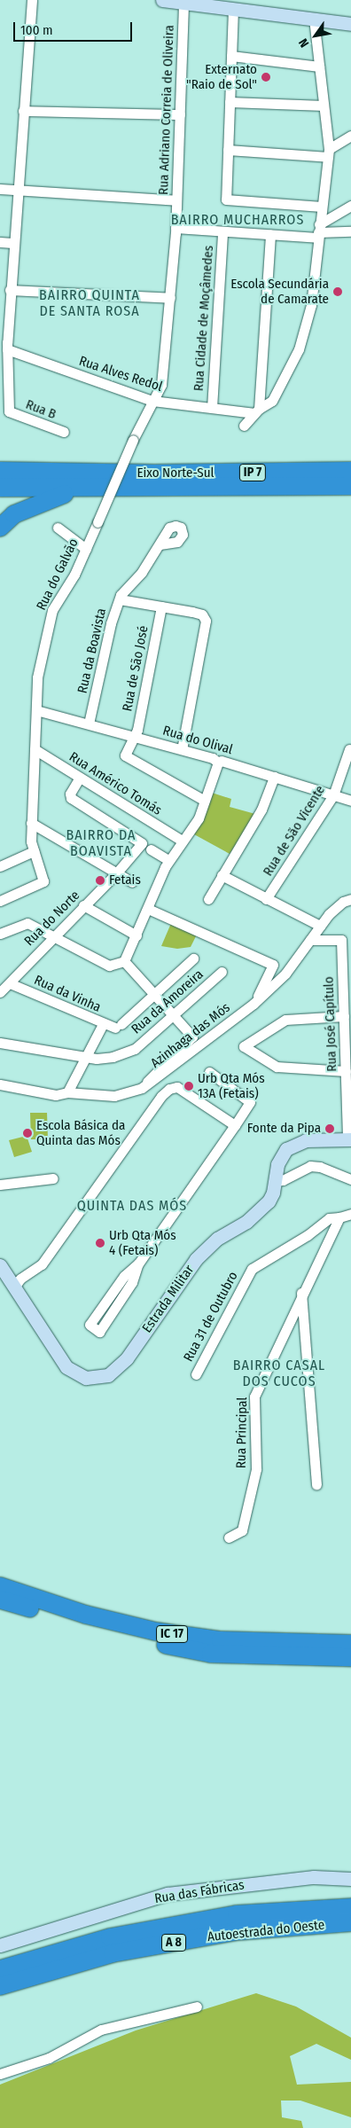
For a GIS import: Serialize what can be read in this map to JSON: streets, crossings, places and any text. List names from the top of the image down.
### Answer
{
  "streets": {
    "highway": [
      "IP 7",
      "Eixo Norte-Sul",
      "IC 17",
      "Autoestrada do Oeste",
      "A 8"
    ],
    "street": [
      "Rua Adriano Correia de Oliveira",
      "Rua Cidade de Moçâmedes",
      "Rua Alves Redol",
      "Rua B",
      "Rua do Galvão",
      "Rua da Boavista",
      "Rua de São José",
      "Rua do Olival",
      "Rua Américo Tomás",
      "Rua de São Vicente",
      "Rua do Norte",
      "Rua da Vinha",
      "Rua da Amoreira",
      "Rua José Capítulo",
      "Azinhaga das Mós",
      "Estrada Militar",
      "Rua 31 de Outubro",
      "Rua Principal",
      "Rua das Fábricas"
    ]
  },
  "crossings": [
    ["Rua Adriano Correia de Oliveira", "Rua Alves Redol"],
    ["Rua Adriano Correia de Oliveira", "Rua do Galvão"],
    ["Rua Cidade de Moçâmedes", "Rua Alves Redol"],
    ["Rua Alves Redol", "Rua B"],
    ["Rua Alves Redol", "Rua do Galvão"],
    ["Rua do Galvão", "Rua do Olival"],
    ["Rua do Galvão", "Rua Américo Tomás"],
    ["Rua da Boavista", "Rua do Olival"],
    ["Rua de São José", "Rua do Olival"],
    ["Rua do Olival", "Rua de São Vicente"],
    ["Rua Américo Tomás", "Rua do Norte"],
    ["Rua do Norte", "Rua da Vinha"],
    ["Rua José Capítulo", "Azinhaga das Mós"],
    ["Rua José Capítulo", "Estrada Militar"],
    ["Rua 31 de Outubro", "Rua Principal"]
  ],
  "districts": [
    "BAIRRO MUCHARROS",
    "BAIRRO QUINTA DE SANTA ROSA",
    "BAIRRO DA BOAVISTA",
    "QUINTA DAS MÓS",
    "BAIRRO CASAL DOS CUCOS"
  ],
  "places": [
    "Externato \"Raio de Sol\"",
    "Escola Secundária de Camarate",
    "Fetais",
    "Urb Qta Mós 13A (Fetais)",
    "Fonte da Pipa",
    "Escola Básica da Quinta das Mós",
    "Urb Qta Mós 4 (Fetais)"
  ],
  "scale_bar": "100 m",
  "north": "bottom left"
}
